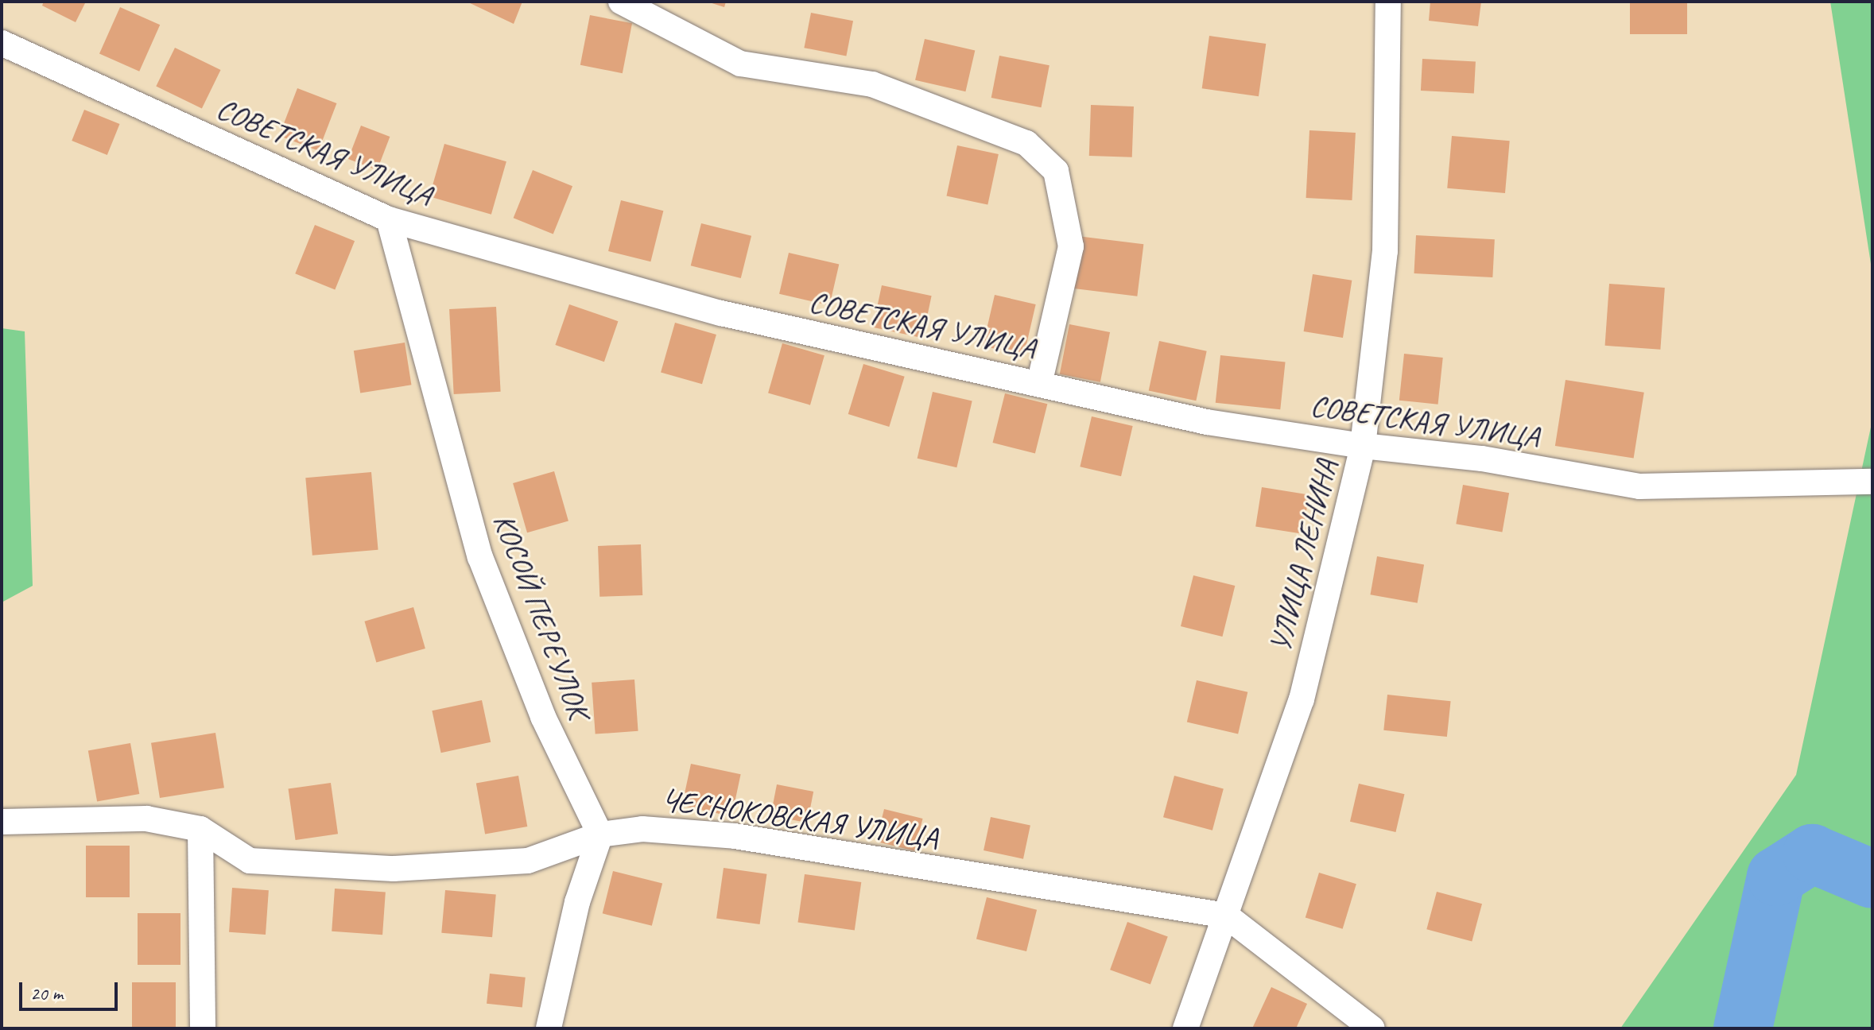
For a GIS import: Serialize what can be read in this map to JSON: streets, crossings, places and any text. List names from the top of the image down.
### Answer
{
  "streets": {
    "street": [
      "СОВЕТСКАЯ УЛИЦА",
      "УЛИЦА ЛЕНИНА",
      "КОСОЙ ПЕРЕУЛОК",
      "ЧЕСНОКОВСКАЯ УЛИЦА"
    ]
  },
  "crossings": [
    ["СОВЕТСКАЯ УЛИЦА", "УЛИЦА ЛЕНИНА"],
    ["СОВЕТСКАЯ УЛИЦА", "КОСОЙ ПЕРЕУЛОК"],
    ["УЛИЦА ЛЕНИНА", "ЧЕСНОКОВСКАЯ УЛИЦА"],
    ["КОСОЙ ПЕРЕУЛОК", "ЧЕСНОКОВСКАЯ УЛИЦА"]
  ],
  "scale_bar": "20 m"
}
